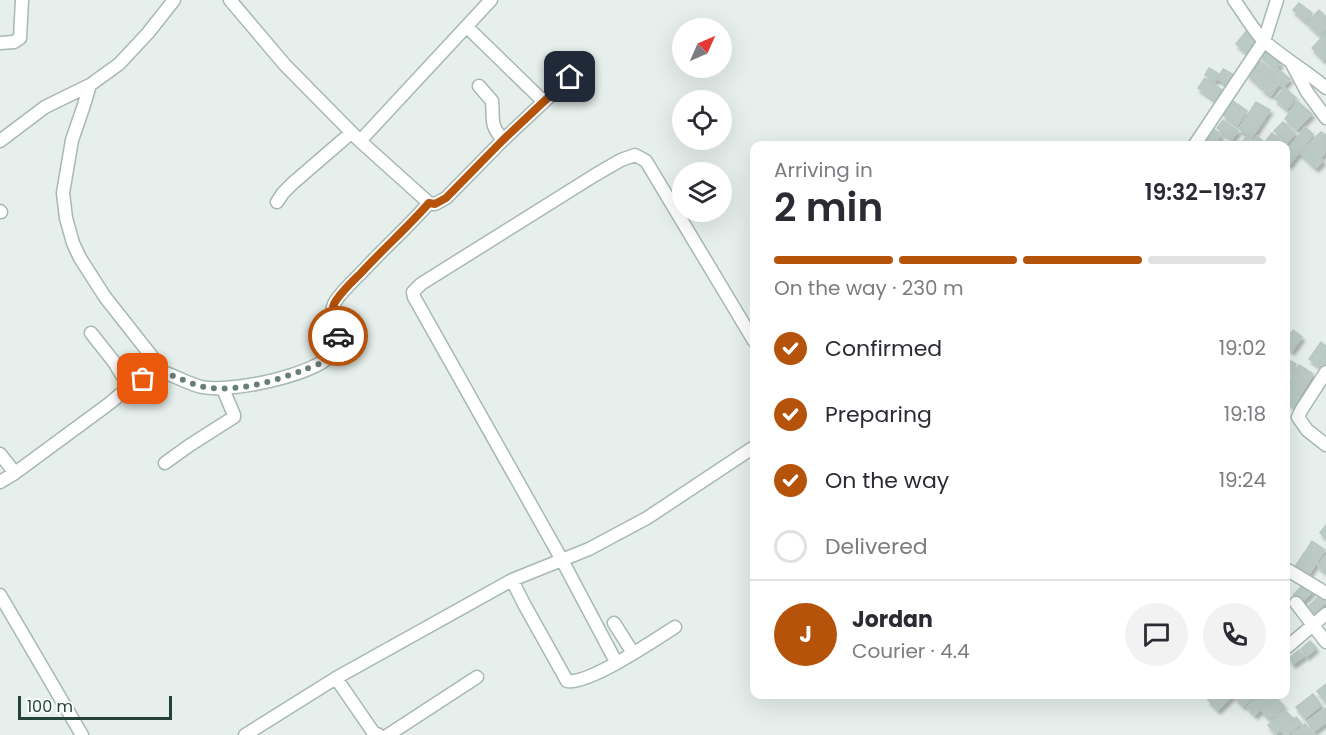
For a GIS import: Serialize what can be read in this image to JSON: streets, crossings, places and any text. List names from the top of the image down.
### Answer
{
  "scale_bar": "100 m",
  "north": "top right",
  "page": {
    "heading": ["2 min", "Arriving in", "19:32–19:37"],
    "panel": ["Jordan", "Courier · 4.4"],
    "bar": "On the way · 230 m",
    "list": [
      ["Confirmed", "19:02"],
      ["Preparing", "19:18"],
      ["On the way", "19:24"],
      "Delivered"
    ],
    "round": "J",
    "scale": "100 m"
  }
}
